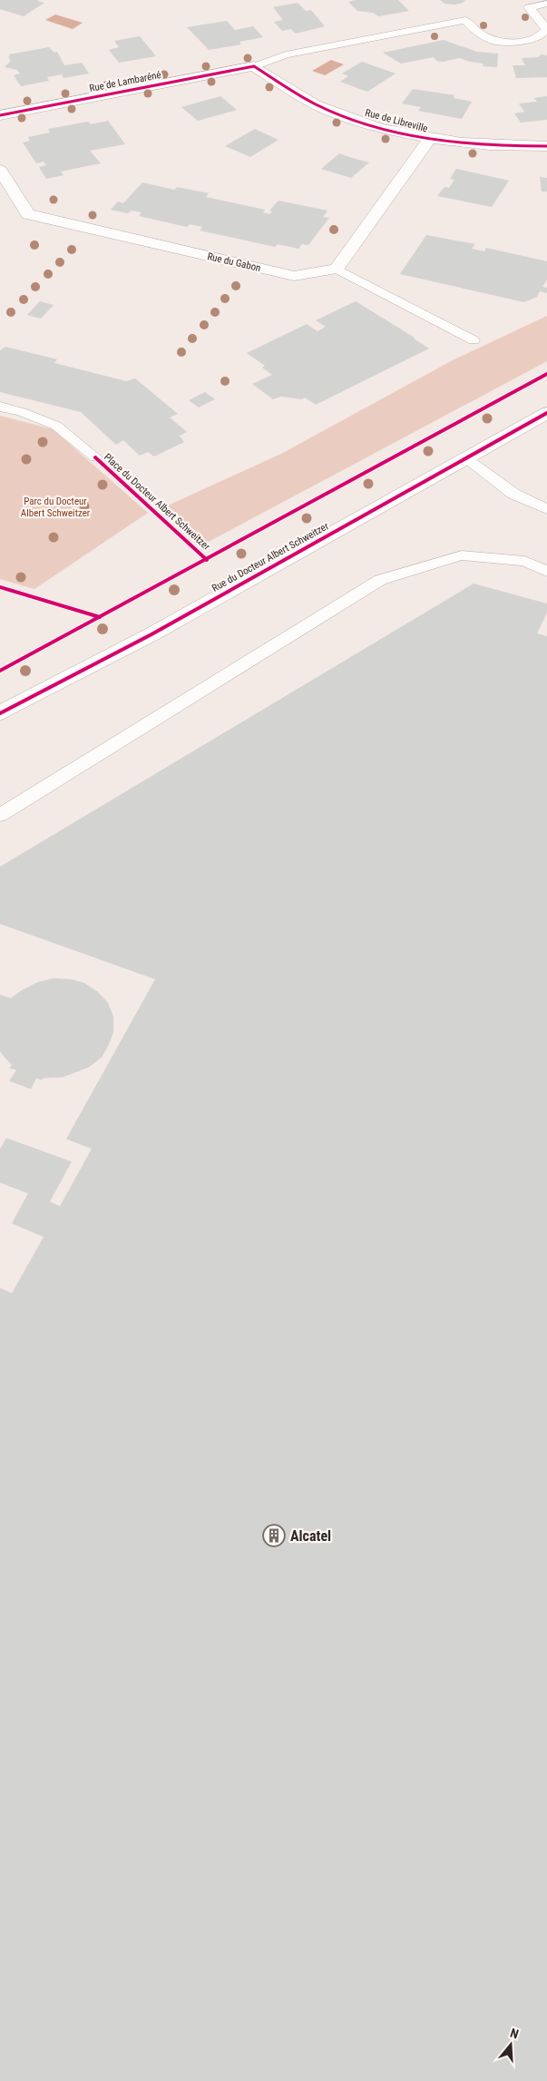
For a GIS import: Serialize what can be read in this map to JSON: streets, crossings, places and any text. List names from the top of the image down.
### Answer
{
  "streets": {
    "street": [
      "Rue de Lambaréné",
      "Rue de Libreville",
      "Rue du Gabon",
      "Rue du Docteur Albert Schweitzer"
    ],
    "lane": ["Place du Docteur Albert Schweitzer"]
  },
  "crossings": [
    ["Rue de Lambaréné", "Rue de Libreville"]
  ],
  "parks": ["Parc du Docteur Albert Schweitzer"],
  "places": {
    "building": ["Alcatel"]
  },
  "north": "top"
}
